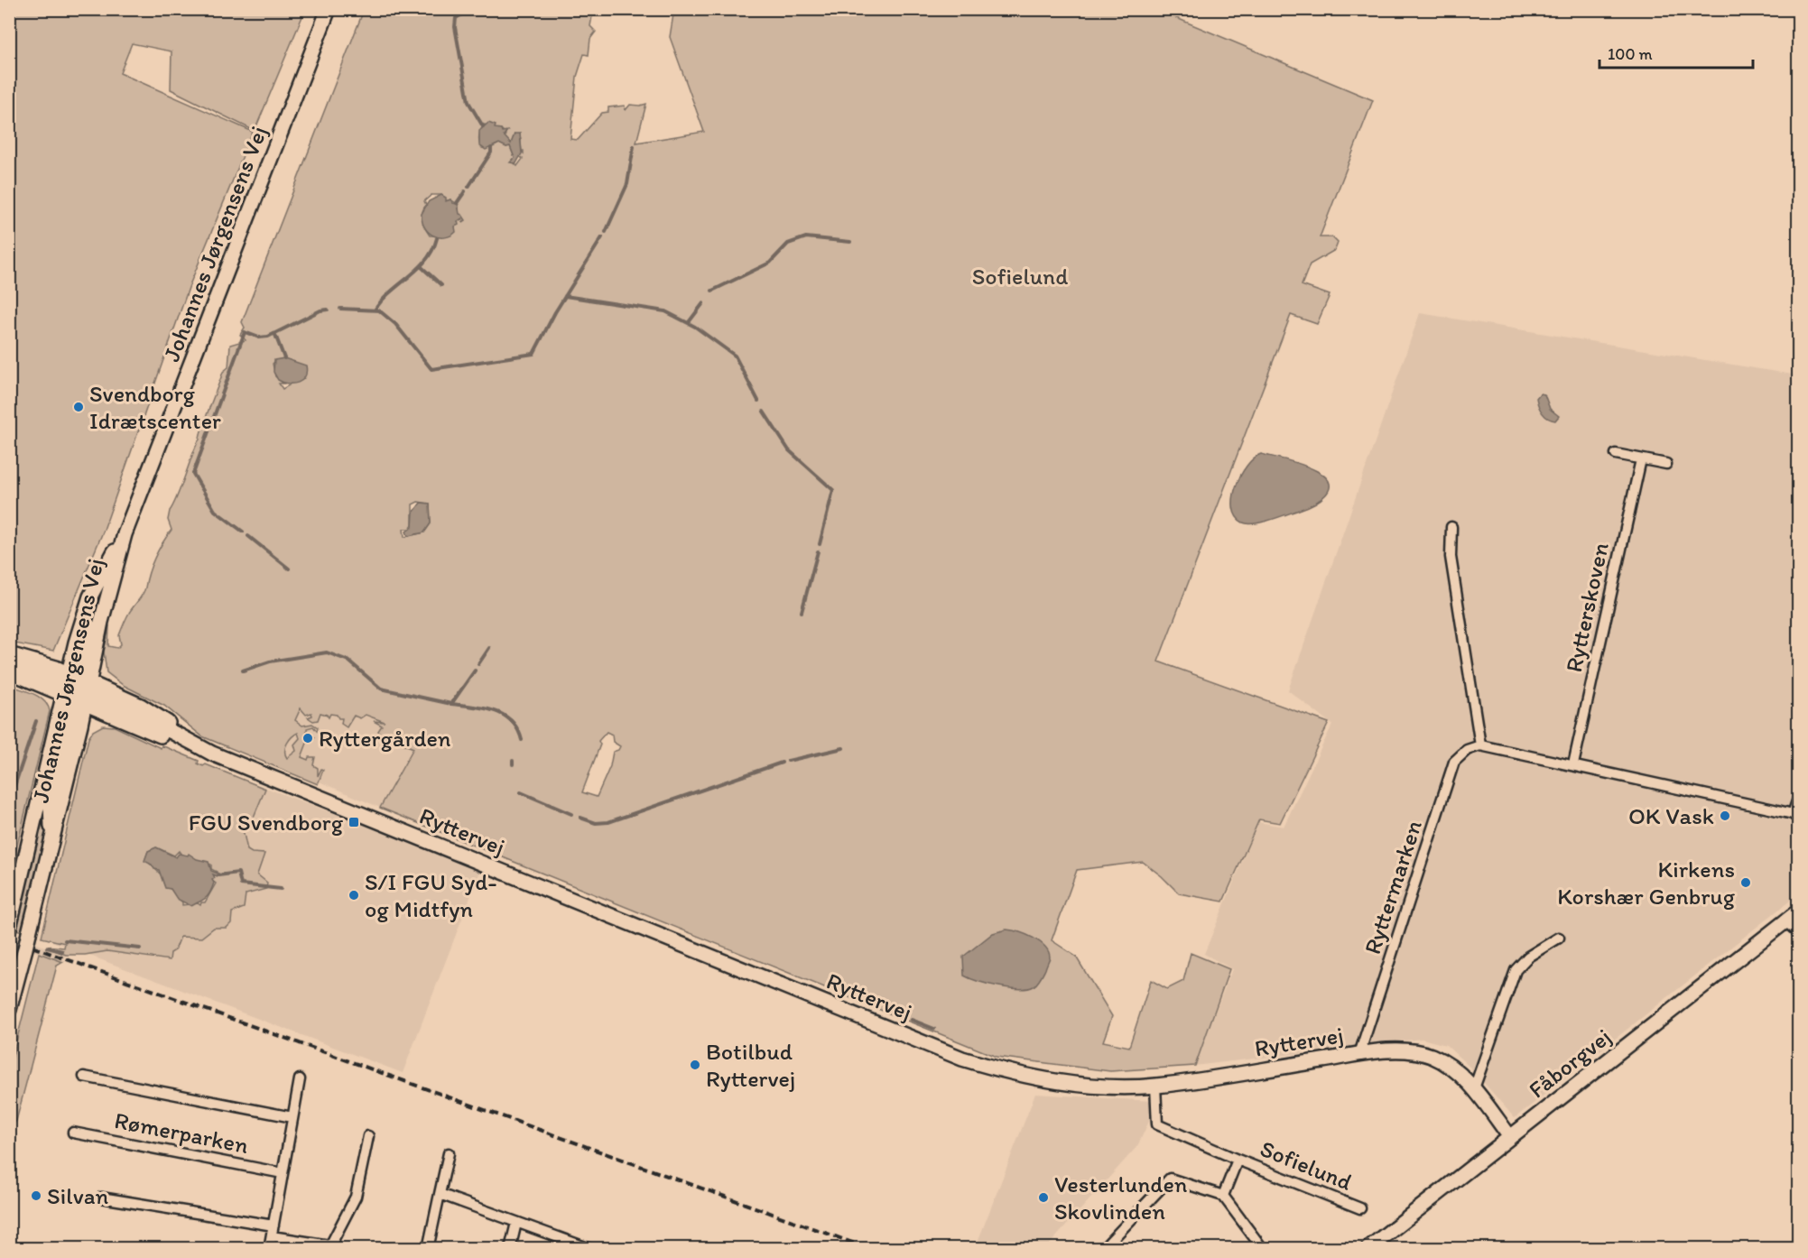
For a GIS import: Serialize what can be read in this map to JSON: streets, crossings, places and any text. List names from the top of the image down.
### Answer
{
  "streets": {
    "street": [
      "Johannes Jørgensens Vej",
      "Rytterskoven",
      "Ryttervej",
      "Ryttermarken",
      "Fåborgvej",
      "Rømerparken",
      "Sofielund"
    ]
  },
  "crossings": [
    ["Johannes Jørgensens Vej", "Ryttervej"],
    ["Ryttervej", "Ryttermarken"],
    ["Ryttervej", "Fåborgvej"],
    ["Ryttervej", "Sofielund"]
  ],
  "parks": ["Sofielund"],
  "places": {
    "other": [
      "Svendborg Idrætscenter",
      "Ryttergården",
      "OK Vask",
      "Kirkens Korshær Genbrug",
      "S/I FGU Syd- og Midtfyn",
      "Botilbud Ryttervej",
      "Silvan",
      "Vesterlunden Skovlinden"
    ],
    "transit": ["FGU Svendborg"]
  },
  "scale_bar": "100 m"
}
